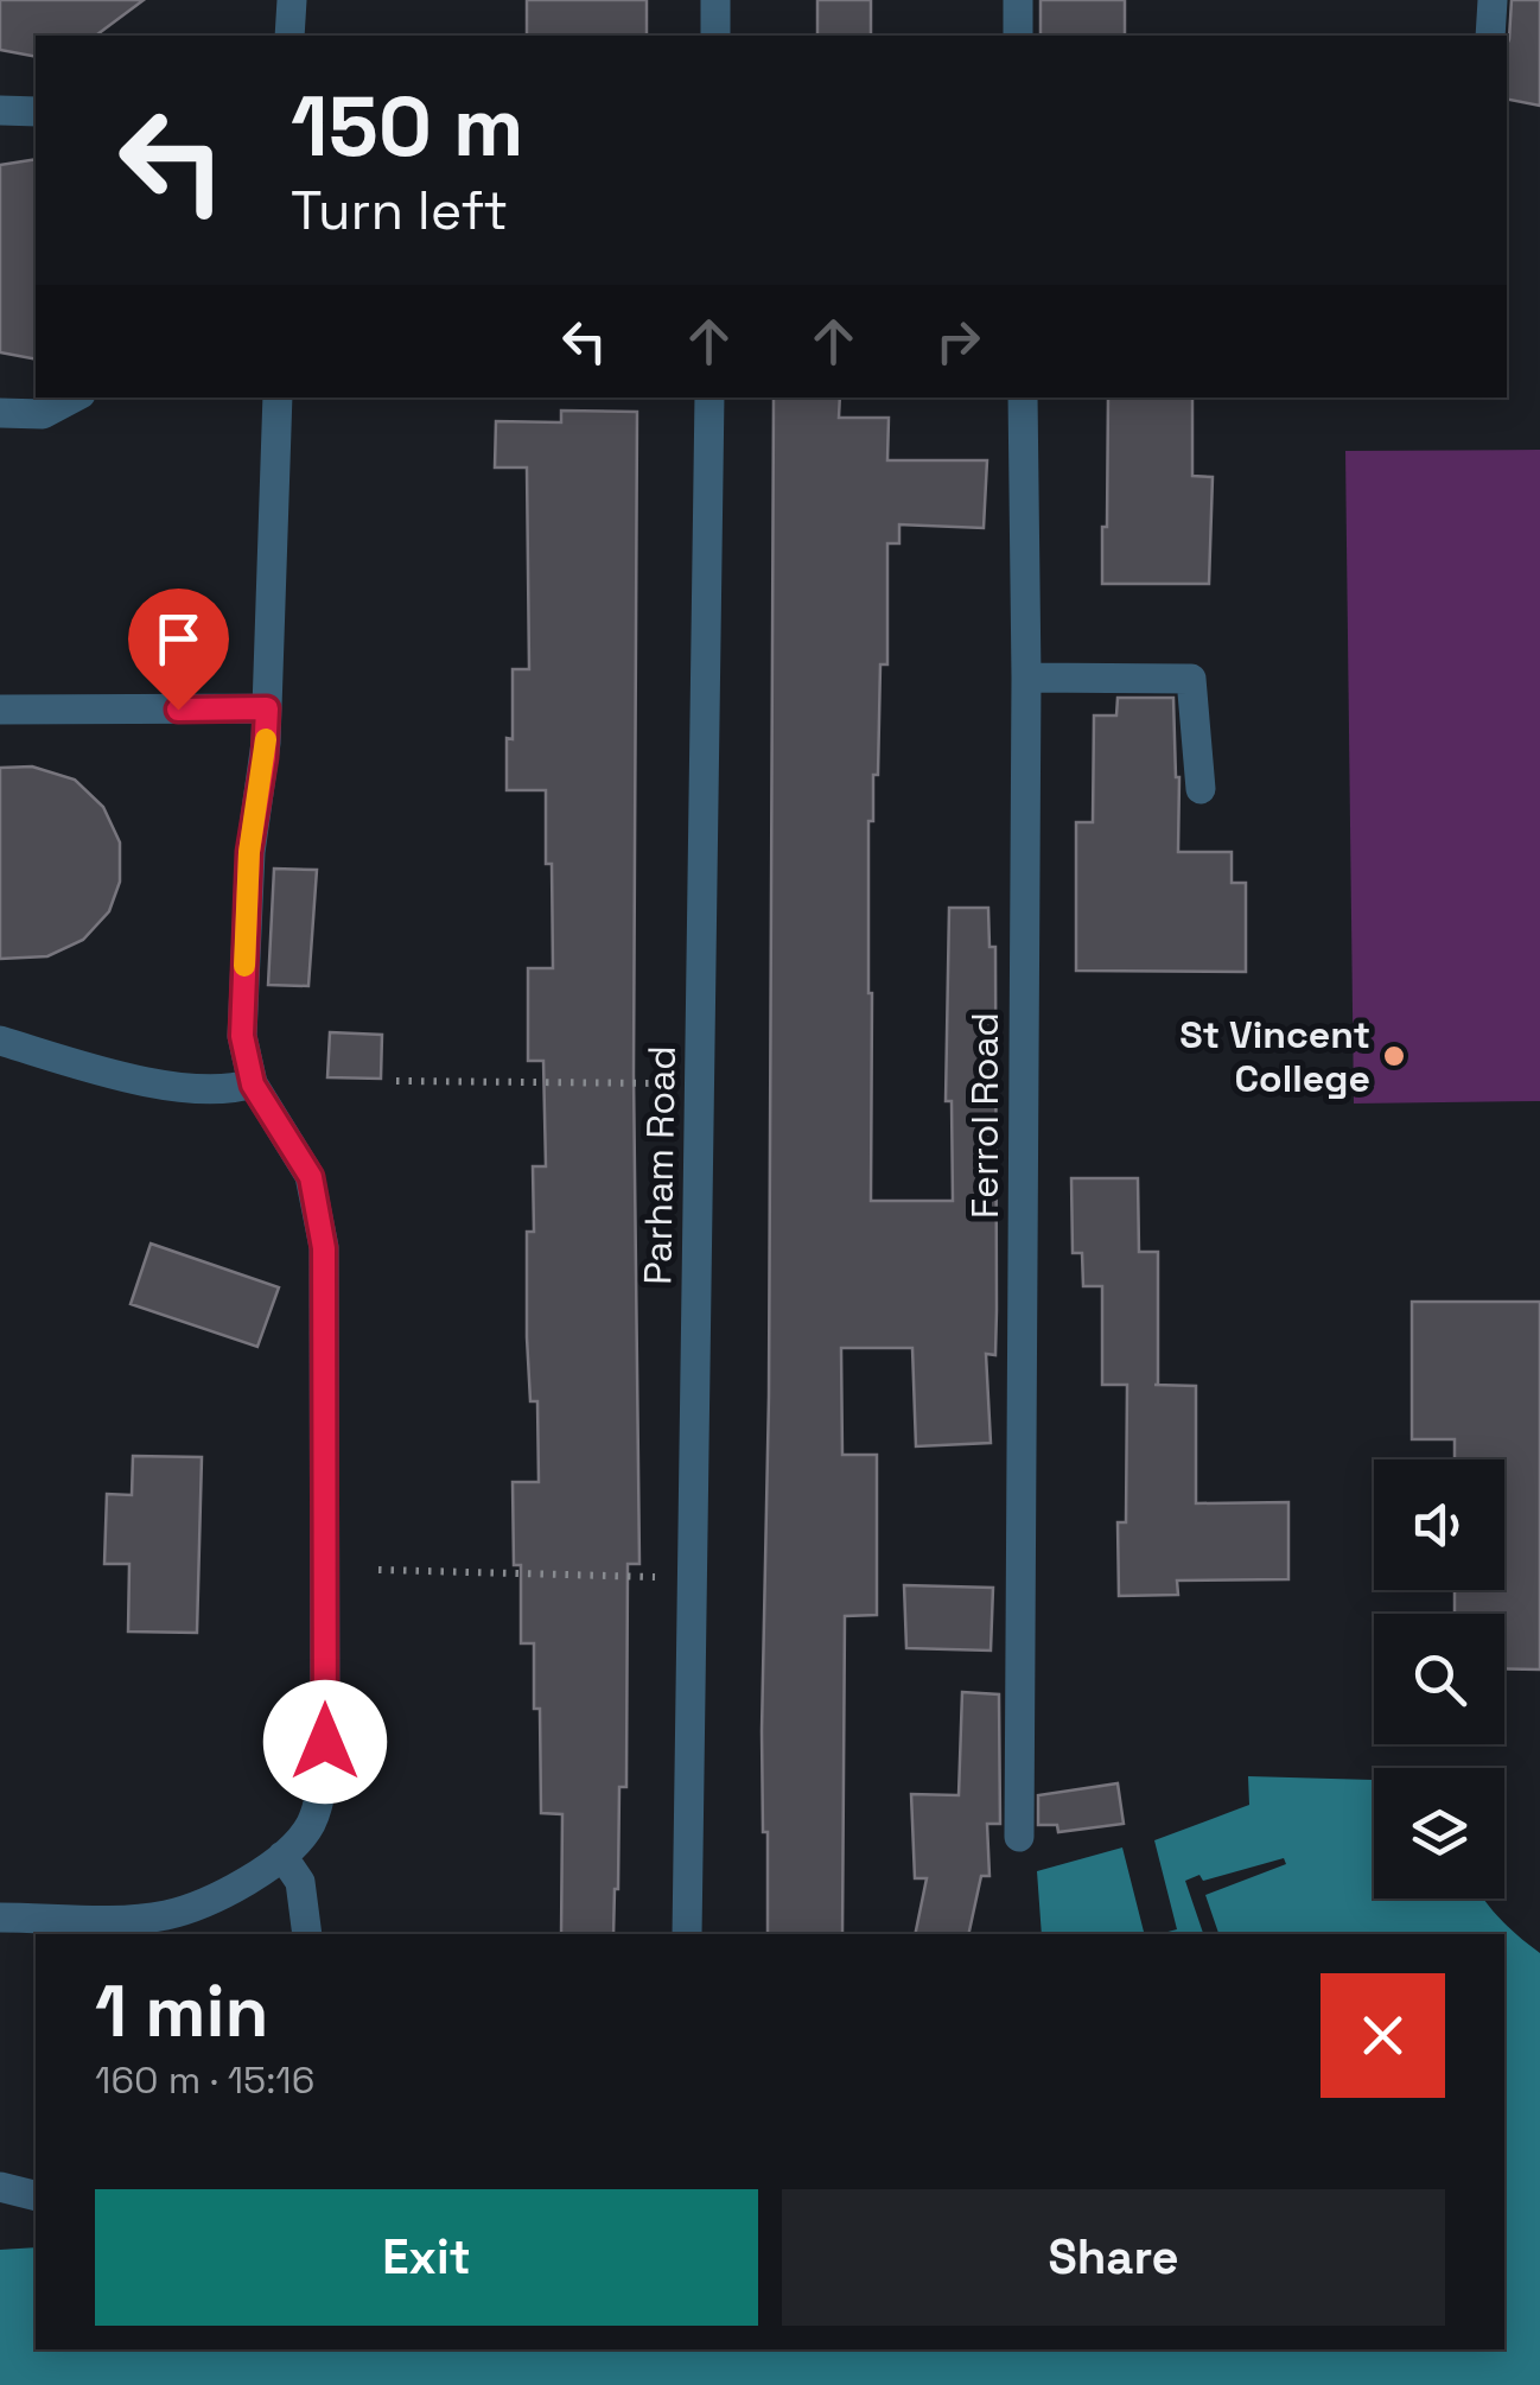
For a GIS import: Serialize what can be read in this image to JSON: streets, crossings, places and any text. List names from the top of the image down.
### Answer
{
  "streets": {
    "street": ["Ferrol Road", "Parham Road"]
  },
  "places": ["St Vincent College"],
  "page": {
    "turn": ["150 m", "Turn left"],
    "heading": ["1 min", "160 m · 15:16"],
    "buttons": ["Exit", "Share"]
  }
}
